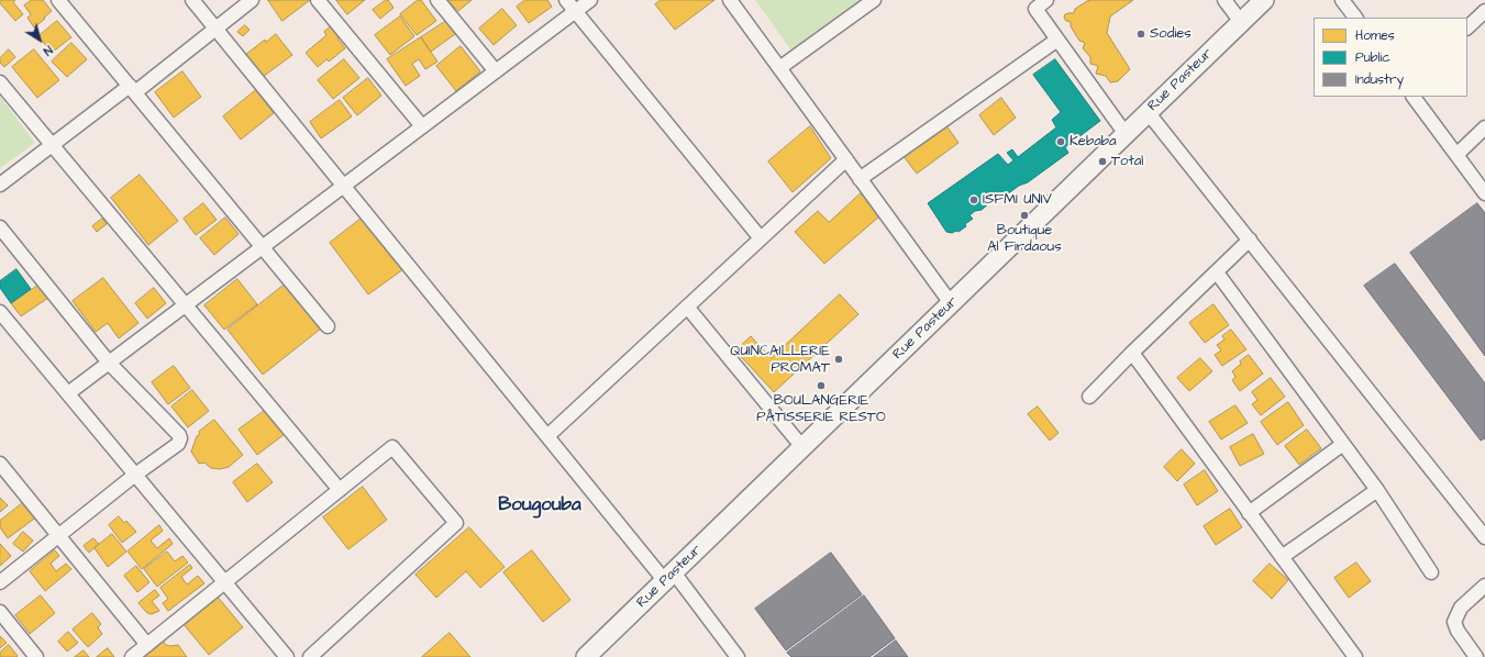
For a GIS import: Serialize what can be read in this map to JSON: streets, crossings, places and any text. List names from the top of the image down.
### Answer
{
  "streets": {
    "main road": ["Rue Pasteur"]
  },
  "districts": ["Bougouba"],
  "places": [
    "Sodies",
    "Kebaba",
    "Total",
    "ISFMI UNIV",
    "Boutique Al Firdaous",
    "QUINCAILLERIE PROMAT",
    "BOULANGERIE PÂTISSERIE RESTO"
  ],
  "legend": ["Homes", "Public", "Industry"],
  "north": "bottom right"
}
